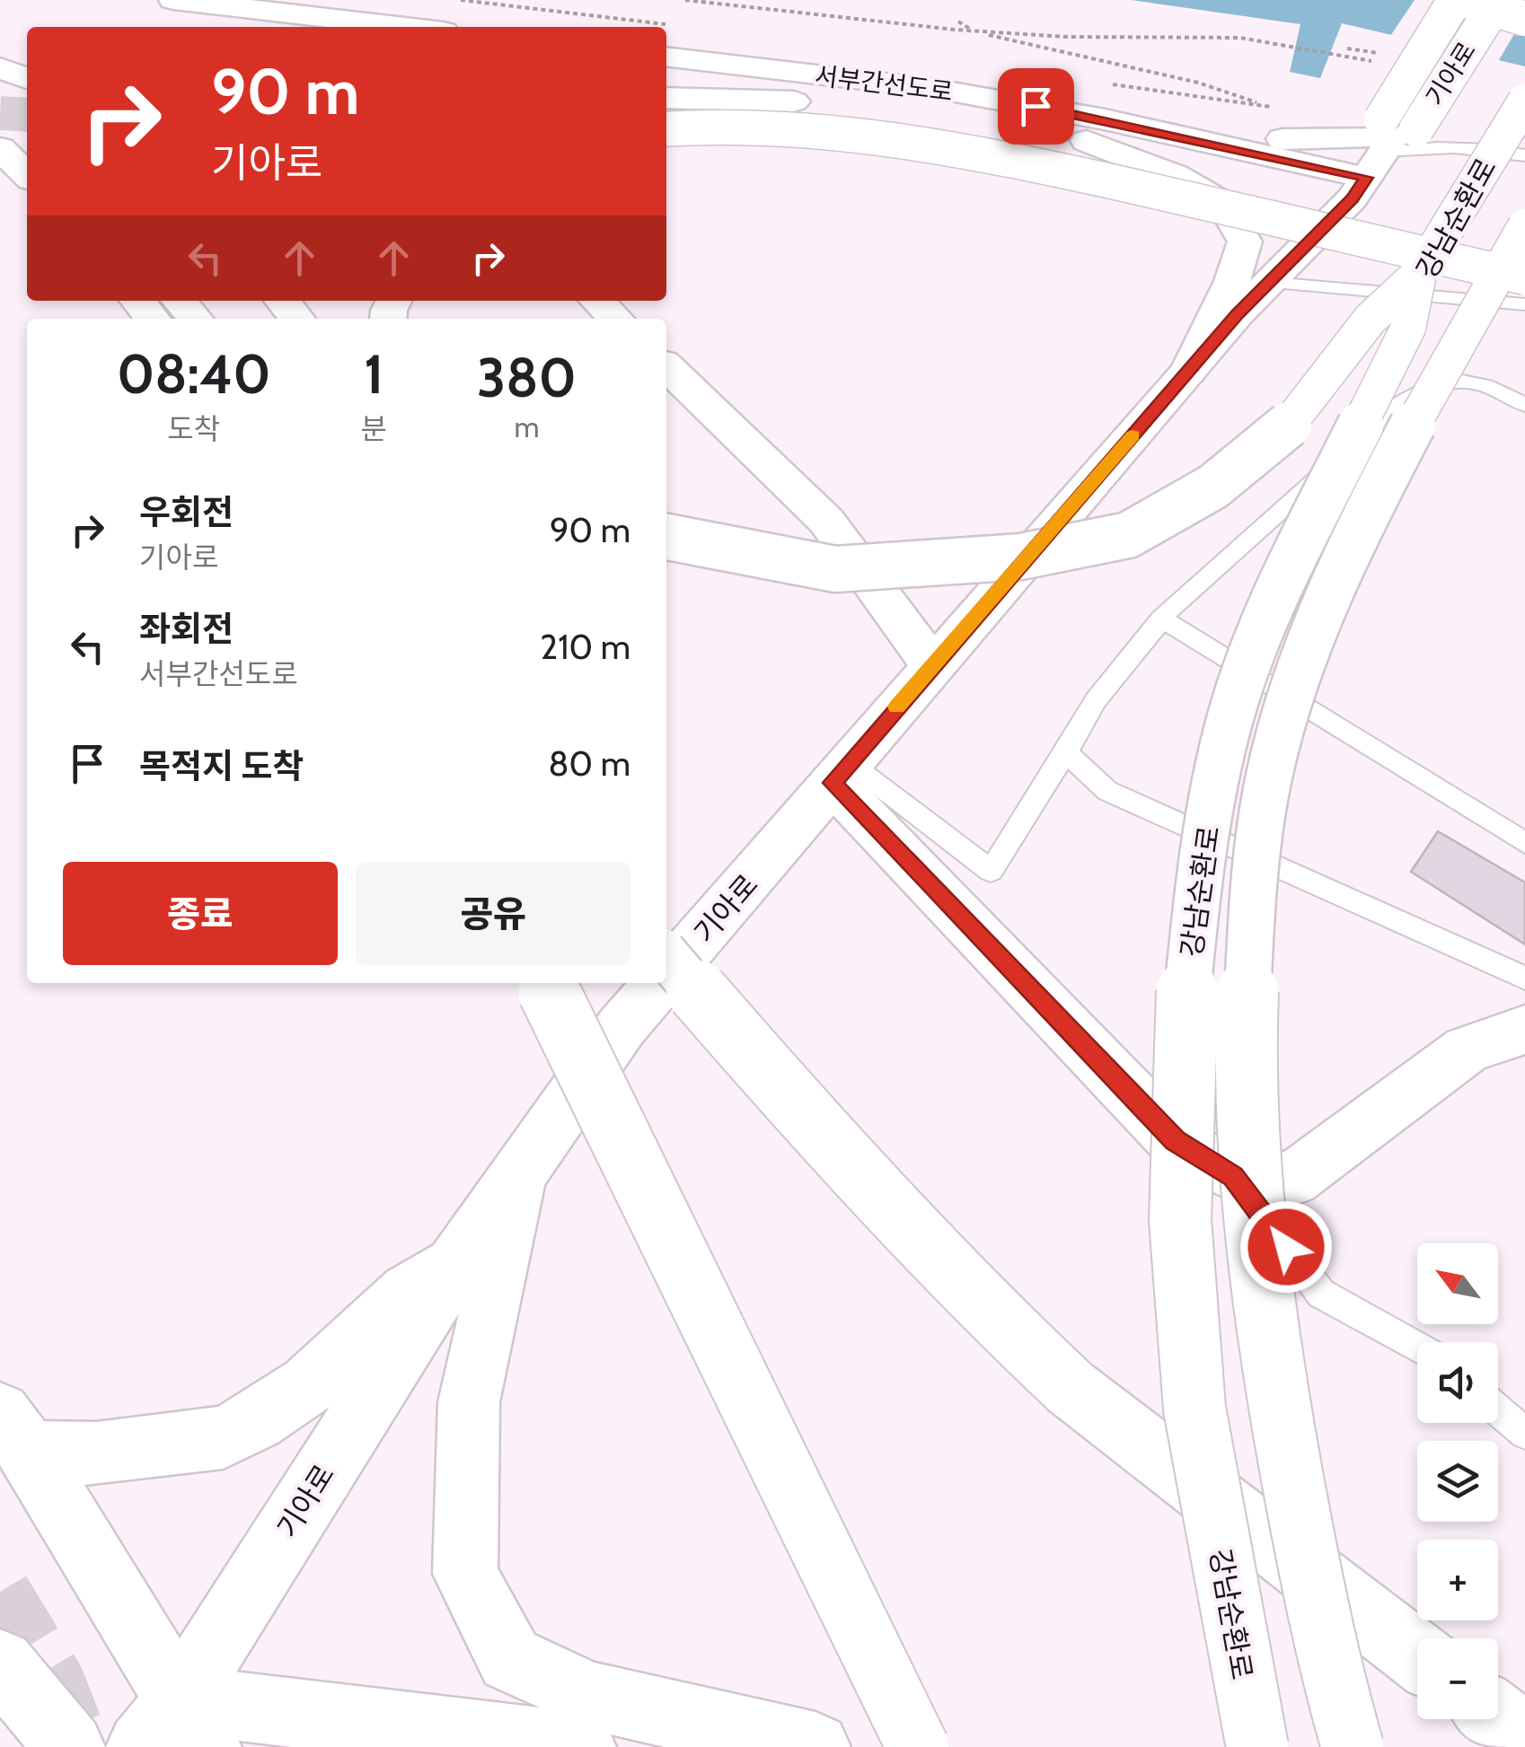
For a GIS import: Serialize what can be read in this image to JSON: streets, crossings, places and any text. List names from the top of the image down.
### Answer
{
  "streets": {
    "main road": ["기아로", "서부간선도로", "강남순환로"]
  },
  "crossings": [
    ["기아로", "서부간선도로"]
  ],
  "north": "top left",
  "page": {
    "turn": ["90 m", "기아로"],
    "eta": [
      "08:40",
      "도착",
      "1",
      "분",
      "380",
      "m"
    ],
    "list": [
      {
        "name": "우회전",
        "note": "기아로",
        "value": "90 m"
      },
      {
        "name": "좌회전",
        "note": "서부간선도로",
        "value": "210 m"
      },
      {
        "name": "목적지 도착",
        "value": "80 m"
      }
    ],
    "buttons": ["종료", "공유"],
    "map_buttons": ["+", "−"]
  }
}
